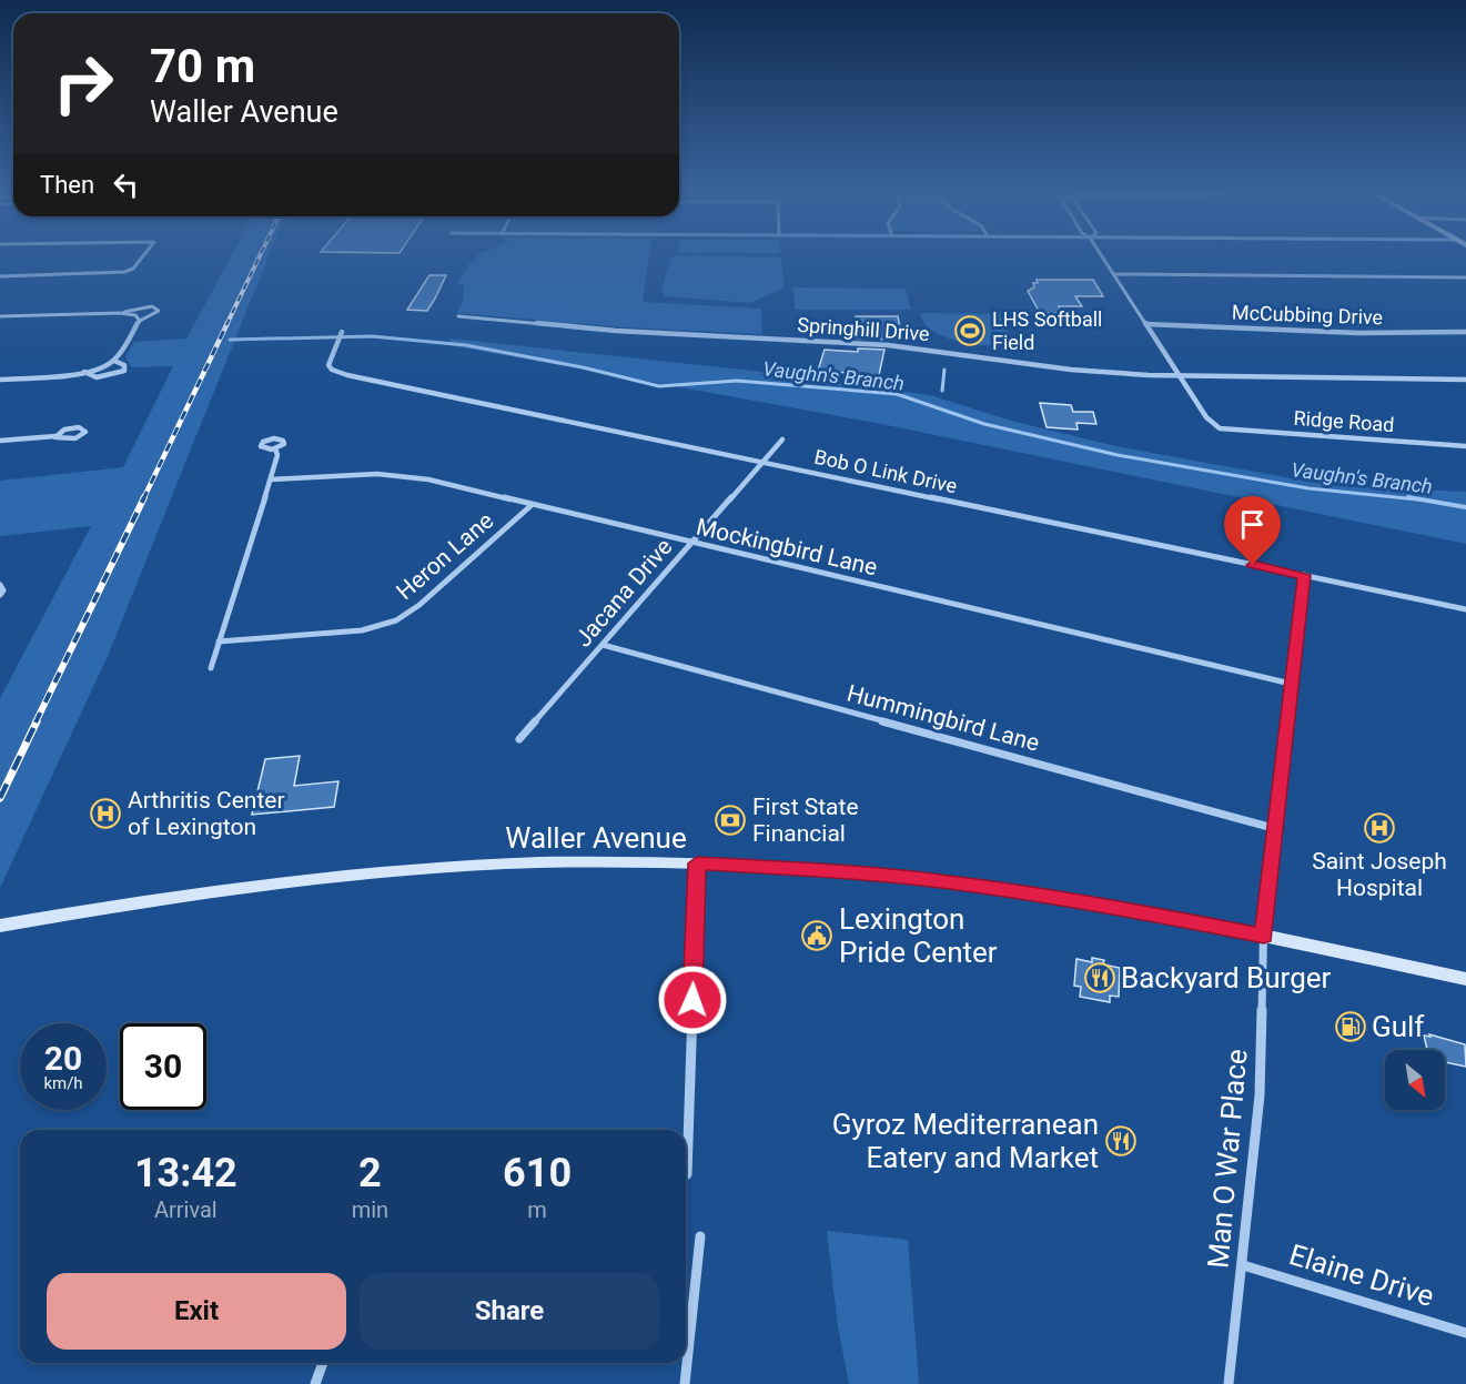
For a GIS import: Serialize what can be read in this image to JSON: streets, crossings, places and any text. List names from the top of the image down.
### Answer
{
  "streets": {
    "main road": ["Waller Avenue"],
    "street": [
      "McCubbing Drive",
      "Springhill Drive",
      "Ridge Road",
      "Bob O Link Drive",
      "Mockingbird Lane",
      "Heron Lane",
      "Jacana Drive",
      "Hummingbird Lane",
      "Man O War Place",
      "Elaine Drive"
    ]
  },
  "crossings": [
    ["Springhill Drive", "Ridge Road"],
    ["Bob O Link Drive", "Jacana Drive"],
    ["Bob O Link Drive", "Man O War Place"],
    ["Mockingbird Lane", "Heron Lane"],
    ["Mockingbird Lane", "Jacana Drive"],
    ["Mockingbird Lane", "Man O War Place"],
    ["Jacana Drive", "Hummingbird Lane"],
    ["Hummingbird Lane", "Man O War Place"],
    ["Waller Avenue", "Man O War Place"],
    ["Man O War Place", "Elaine Drive"]
  ],
  "water": ["Vaughn's Branch"],
  "places": {
    "sports": ["LHS Softball Field"],
    "hospital": ["Arthritis Center of Lexington", "Saint Joseph Hospital"],
    "bank": ["First State Financial"],
    "public building": ["Lexington Pride Center"],
    "restaurant": ["Backyard Burger", "Gyroz Mediterranean Eatery and Market"],
    "fuel station": ["Gulf"]
  },
  "north": "bottom right",
  "page": {
    "turn": ["70 m", "Waller Avenue"],
    "then": "Then",
    "speed": "20 km/h",
    "limit": "30",
    "eta": [
      "13:42",
      "Arrival",
      "2",
      "min",
      "610",
      "m"
    ],
    "buttons": ["Exit", "Share"]
  }
}
